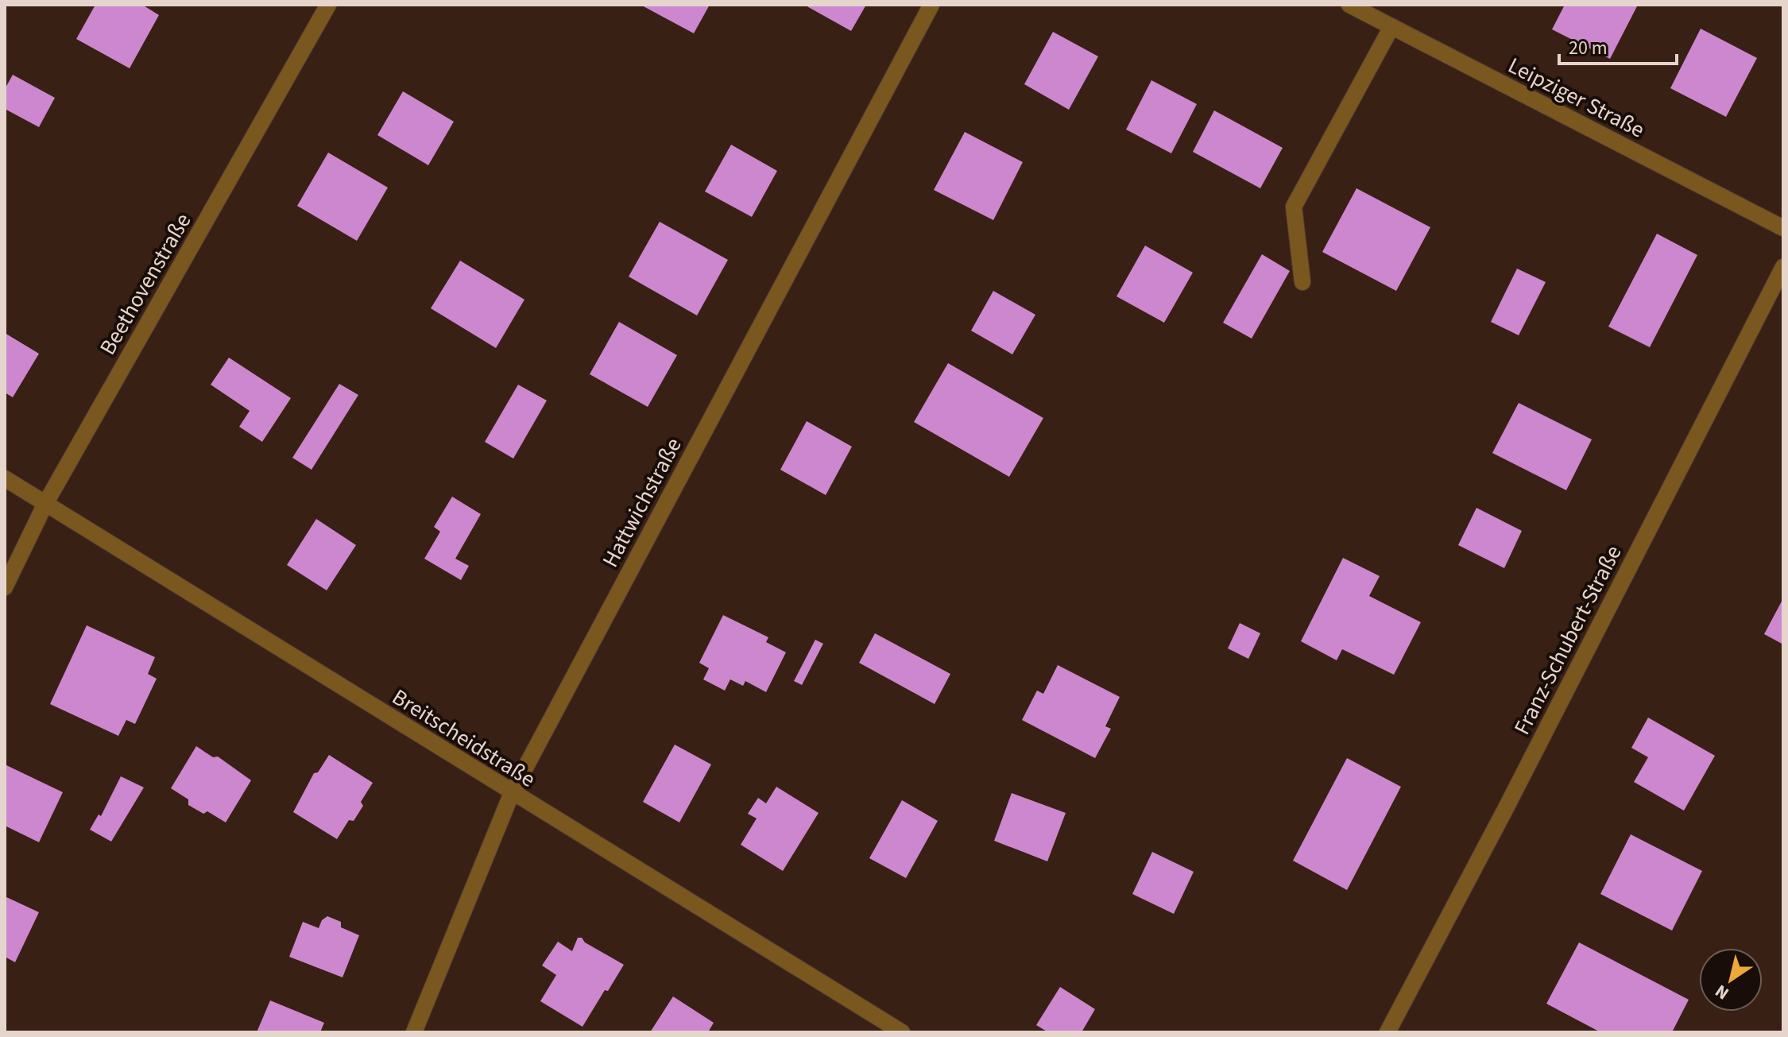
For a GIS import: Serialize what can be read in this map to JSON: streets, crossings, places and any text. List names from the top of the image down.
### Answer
{
  "streets": {
    "street": [
      "Leipziger Straße",
      "Beethovenstraße",
      "Hattwichstraße",
      "Franz-Schubert-Straße",
      "Breitscheidstraße"
    ]
  },
  "crossings": [
    ["Beethovenstraße", "Breitscheidstraße"],
    ["Hattwichstraße", "Breitscheidstraße"]
  ],
  "scale_bar": "20 m",
  "north": "bottom left"
}
